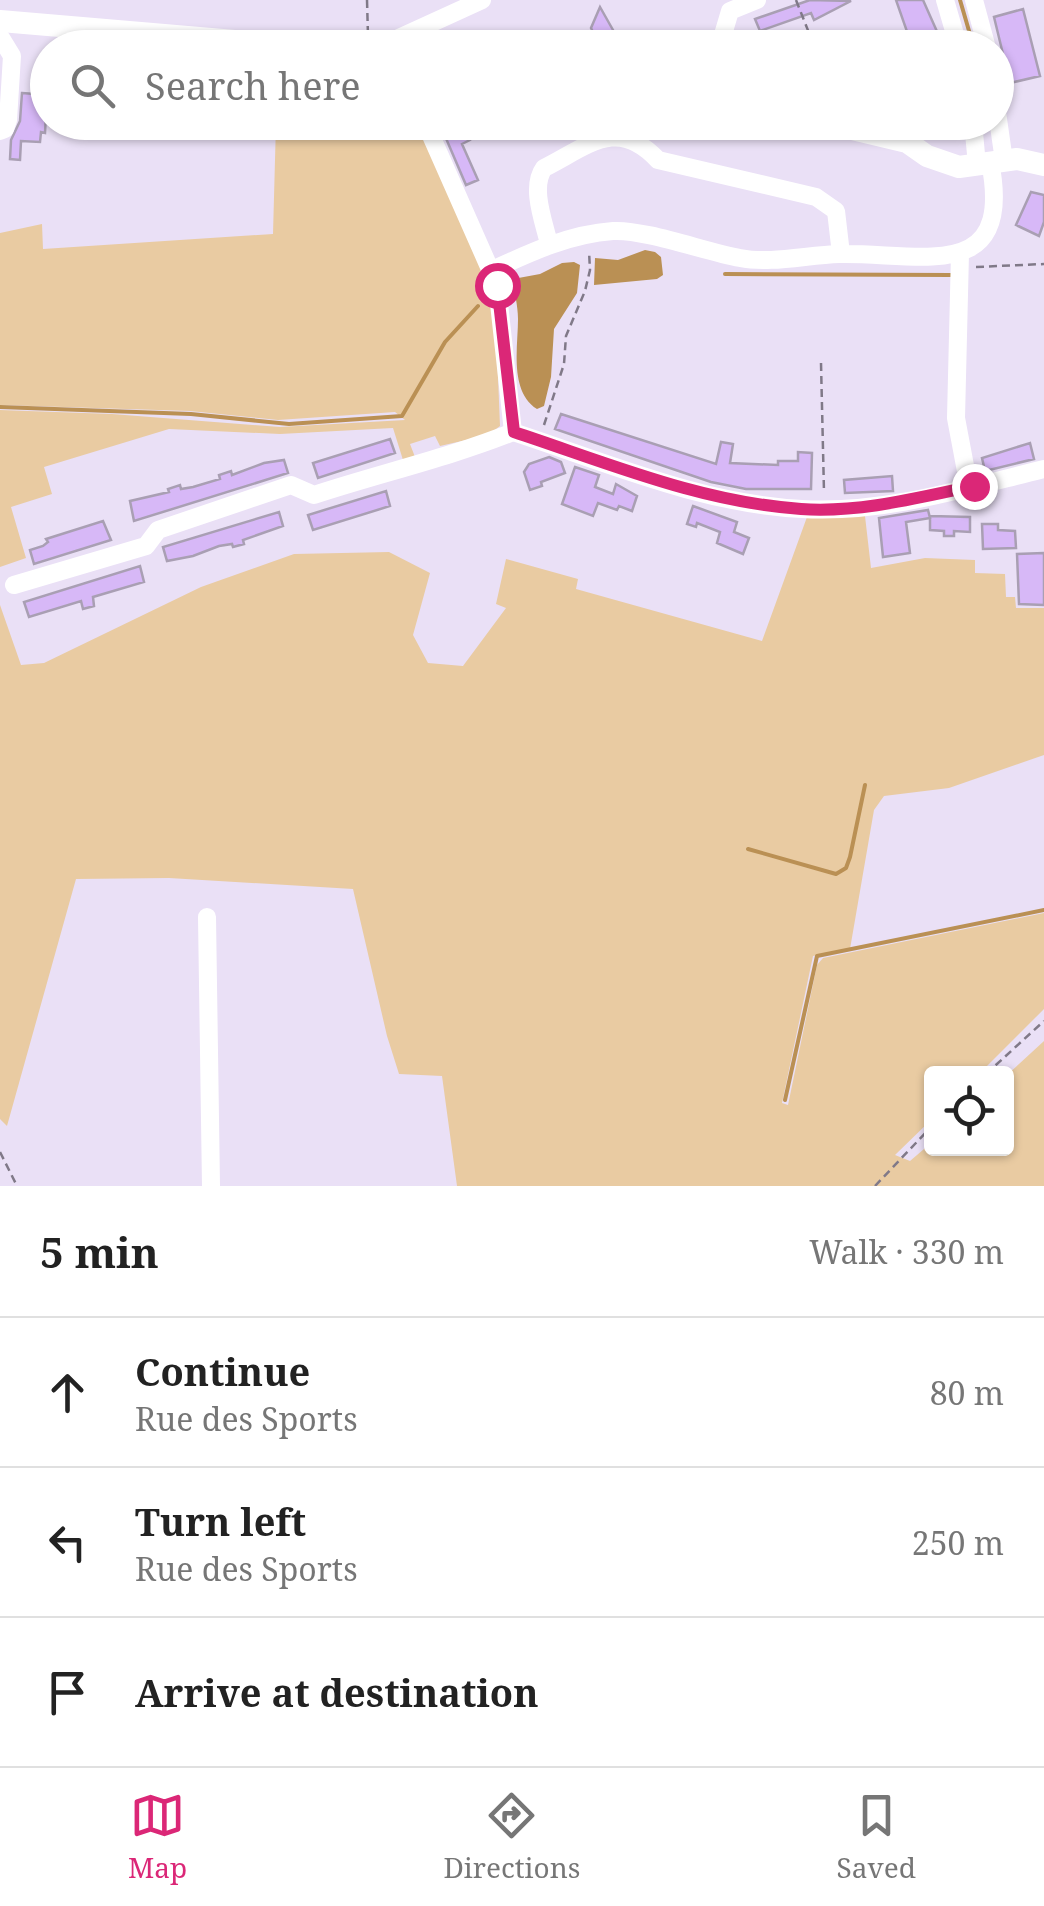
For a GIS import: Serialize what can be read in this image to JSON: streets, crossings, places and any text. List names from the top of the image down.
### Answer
{
  "page": {
    "search": "Search here",
    "heading": ["5 min", "Walk · 330 m"],
    "list": [
      ["Continue", "Rue des Sports", "80 m"],
      ["Turn left", "Rue des Sports", "250 m"],
      "Arrive at destination"
    ],
    "nav": ["Map", "Directions", "Saved"]
  }
}
